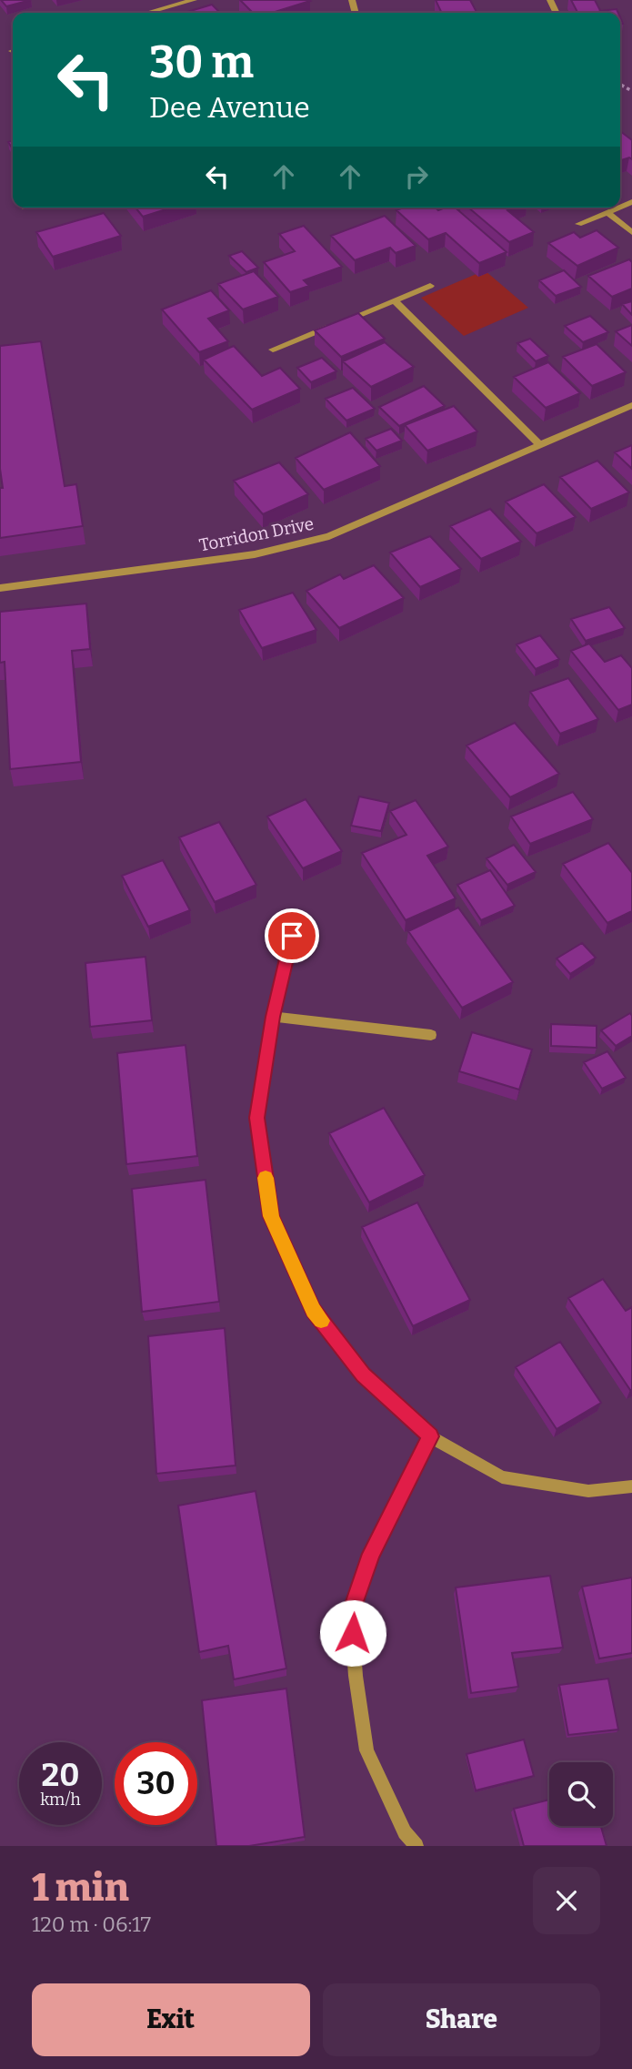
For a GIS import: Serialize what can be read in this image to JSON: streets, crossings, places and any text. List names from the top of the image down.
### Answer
{
  "streets": {
    "street": ["Torridon Drive"]
  },
  "page": {
    "turn": ["30 m", "Dee Avenue"],
    "speed": "20 km/h",
    "limit": "30",
    "heading": ["1 min", "120 m · 06:17"],
    "buttons": ["Exit", "Share"]
  }
}
